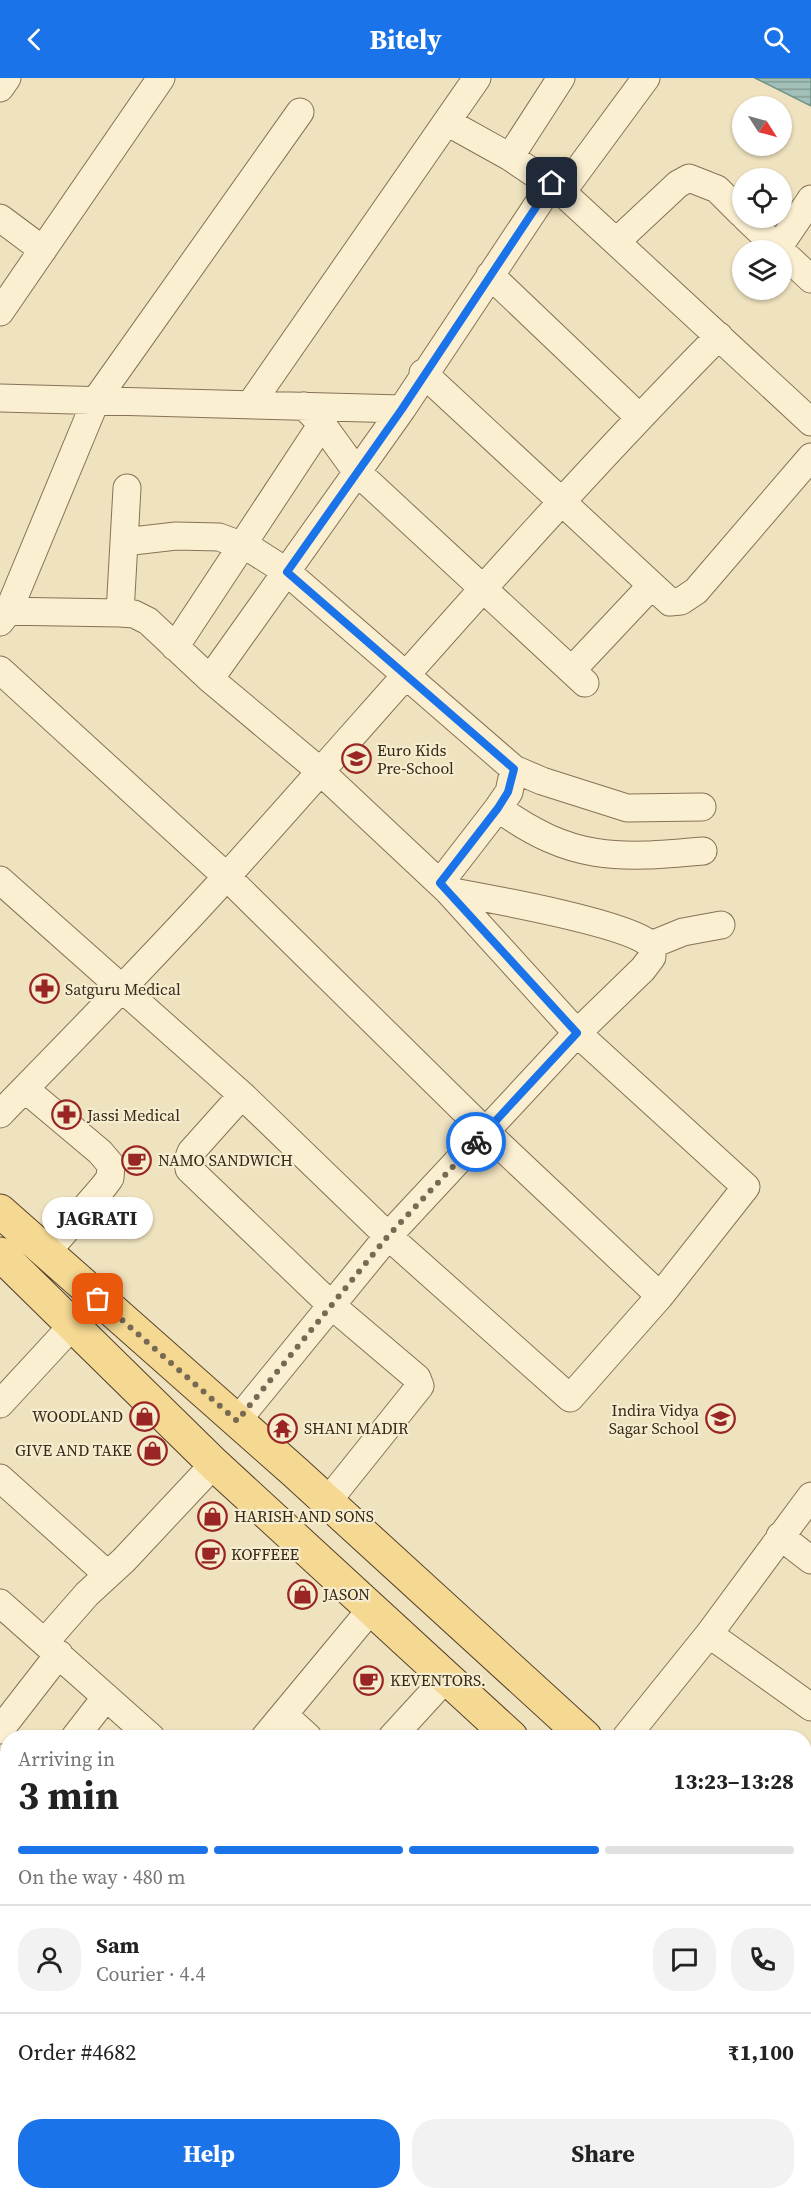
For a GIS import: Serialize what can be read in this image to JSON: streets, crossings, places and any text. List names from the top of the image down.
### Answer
{
  "places": {
    "school or university": ["Euro Kids Pre-School", "Indira Vidya Sagar School"],
    "pharmacy": ["Satguru Medical", "Jassi Medical"],
    "cafe": ["NAMO SANDWICH", "KOFFEEE", "KEVENTORS."],
    "other": ["JAGRATI"],
    "shop": [
      "WOODLAND",
      "GIVE AND TAKE",
      "HARISH AND SONS",
      "JASON"
    ],
    "temple": ["SHANI MADIR"]
  },
  "north": "bottom right",
  "page": {
    "header": "Bitely",
    "bubble": "JAGRATI",
    "heading": ["3 min", "Arriving in", "13:23–13:28"],
    "panel": [
      "Sam",
      "Courier · 4.4",
      "Order #4682",
      "₹1,100"
    ],
    "bar": "On the way · 480 m",
    "buttons": ["Help", "Share"]
  }
}
